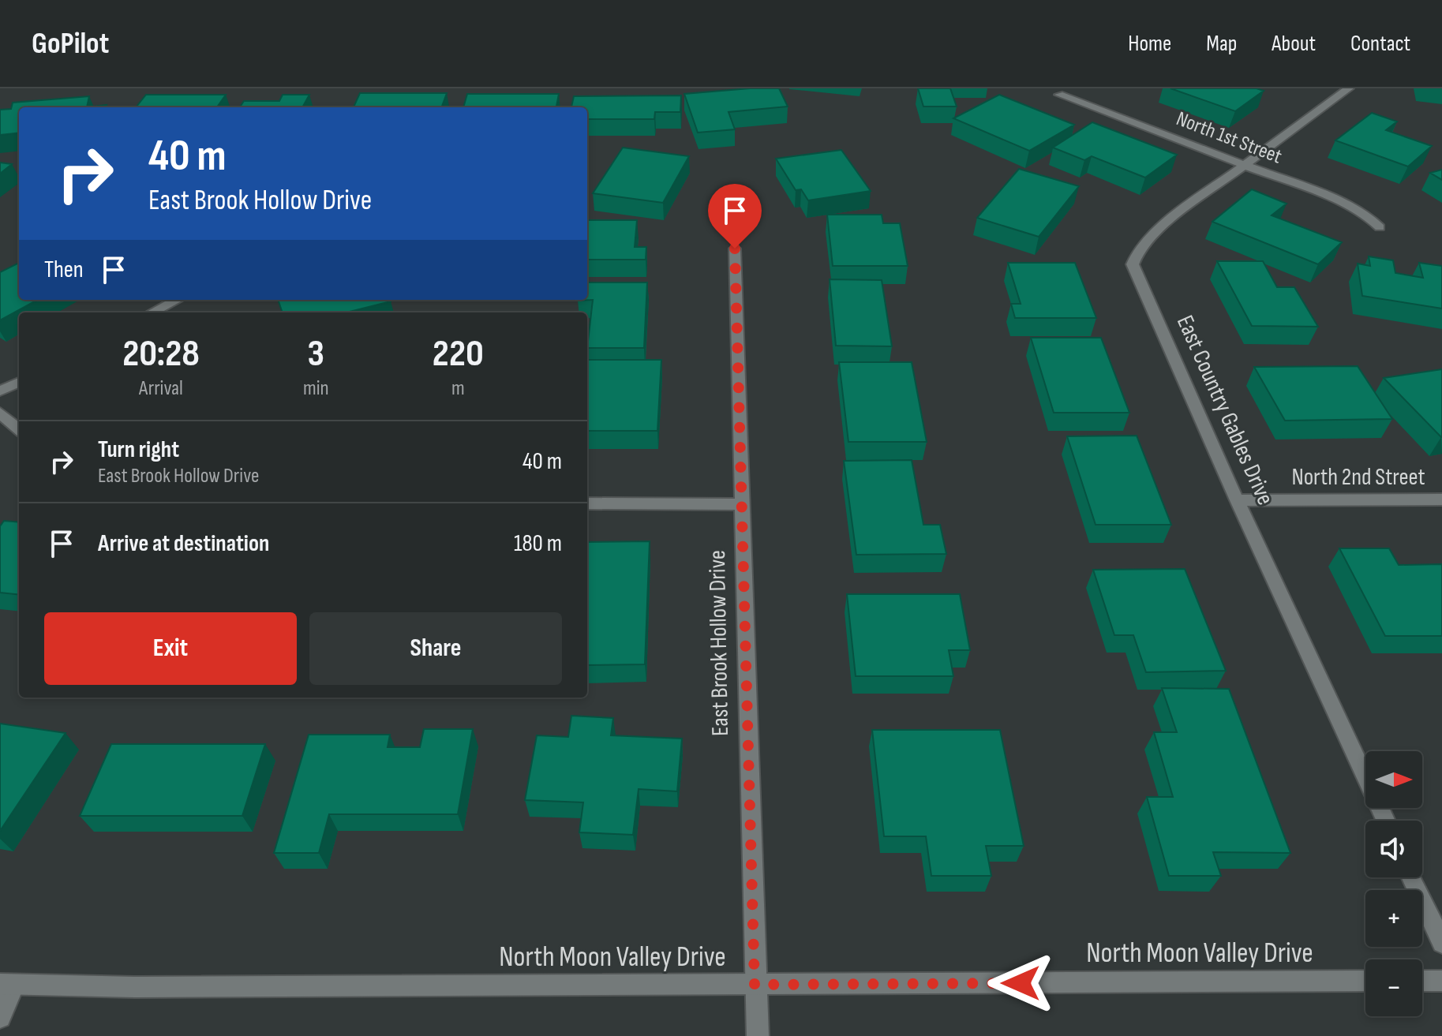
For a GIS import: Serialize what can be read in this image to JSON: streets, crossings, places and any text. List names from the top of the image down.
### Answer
{
  "streets": {
    "street": [
      "North 1st Street",
      "East Country Gables Drive",
      "North 2nd Street",
      "East Brook Hollow Drive",
      "North Moon Valley Drive"
    ]
  },
  "crossings": [
    ["North 1st Street", "East Country Gables Drive"],
    ["East Country Gables Drive", "North 2nd Street"],
    ["East Brook Hollow Drive", "North Moon Valley Drive"]
  ],
  "north": "right",
  "page": {
    "header": "GoPilot",
    "nav": [
      "Home",
      "Map",
      "About",
      "Contact"
    ],
    "turn": ["40 m", "East Brook Hollow Drive"],
    "then": "Then",
    "eta": [
      "20:28",
      "Arrival",
      "3",
      "min",
      "220",
      "m"
    ],
    "list": [
      {
        "name": "Turn right",
        "note": "East Brook Hollow Drive",
        "value": "40 m"
      },
      {
        "name": "Arrive at destination",
        "value": "180 m"
      }
    ],
    "buttons": ["Exit", "Share"],
    "map_buttons": ["+", "−"]
  }
}
